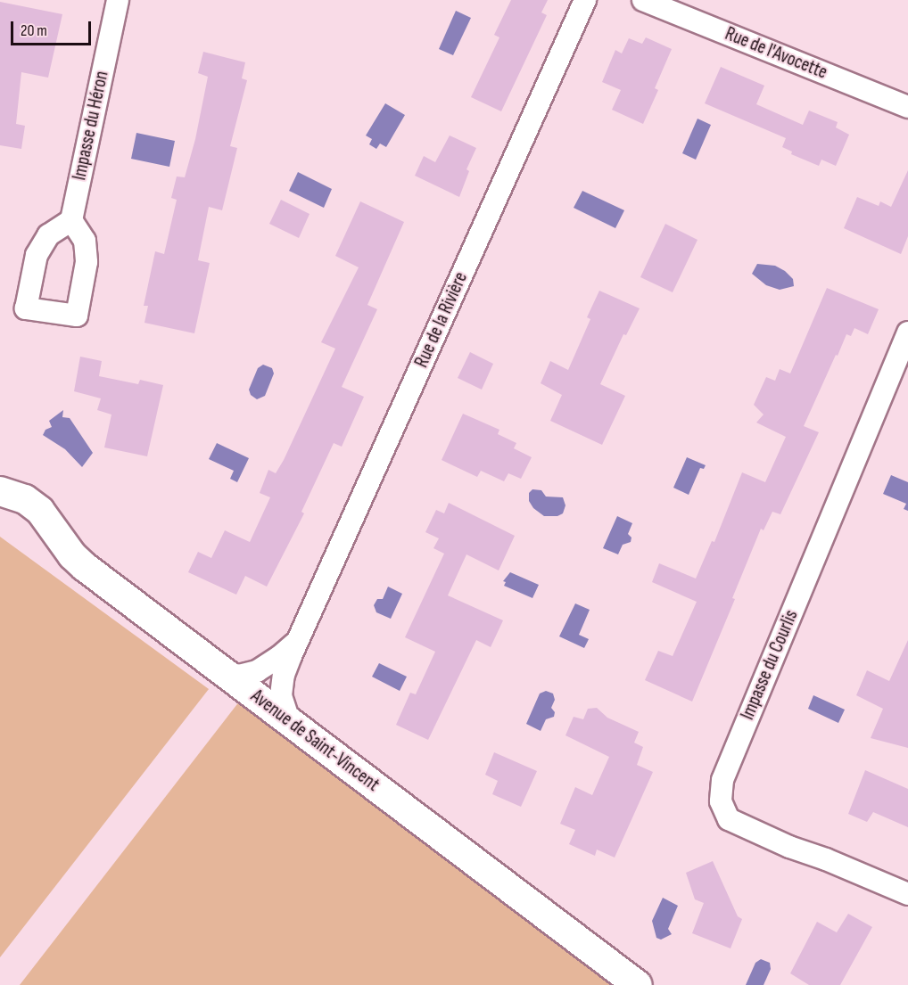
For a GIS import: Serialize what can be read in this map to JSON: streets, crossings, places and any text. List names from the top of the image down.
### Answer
{
  "streets": {
    "street": [
      "Rue de l'Avocette",
      "Impasse du Héron",
      "Rue de la Rivière",
      "Impasse du Courlis",
      "Avenue de Saint-Vincent"
    ]
  },
  "crossings": [
    ["Rue de la Rivière", "Avenue de Saint-Vincent"]
  ],
  "scale_bar": "20 m"
}
